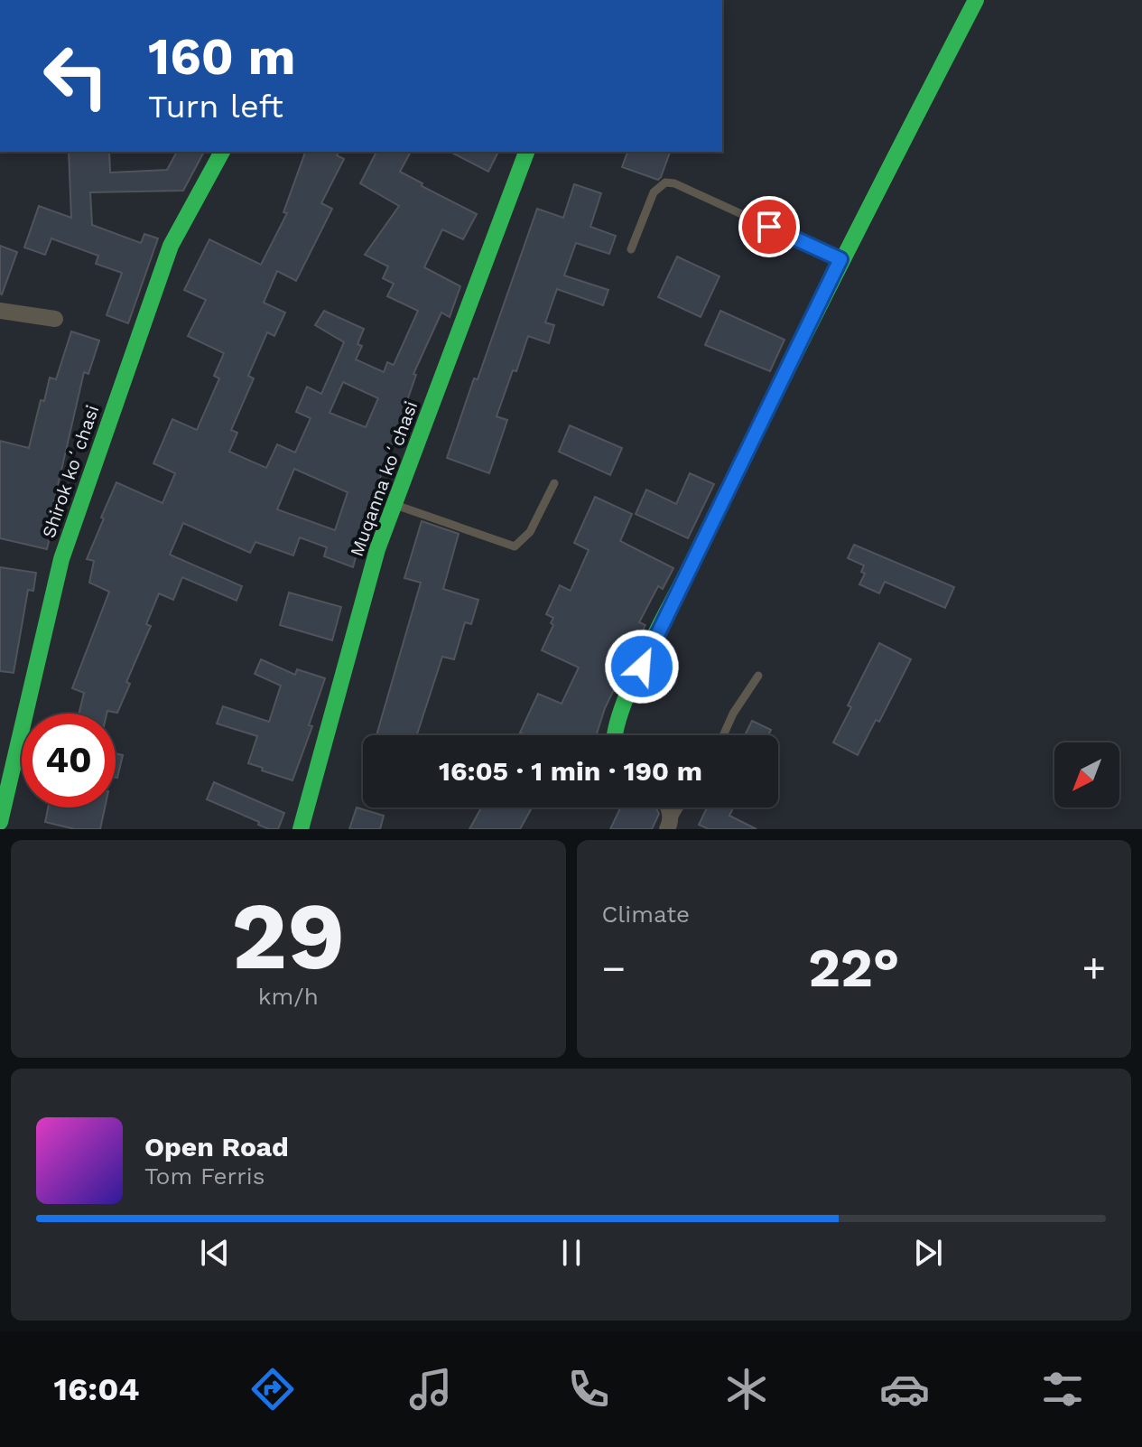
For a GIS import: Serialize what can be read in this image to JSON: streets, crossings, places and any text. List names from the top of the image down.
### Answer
{
  "streets": {
    "street": ["Shirok koʻchasi", "Muqanna koʻchasi"]
  },
  "north": "bottom left",
  "page": {
    "turn": ["160 m", "Turn left"],
    "limit": "40",
    "trip": "16:05 · 1 min · 190 m",
    "tile": [
      ["29", "km/h"],
      "Climate"
    ],
    "heat": ["−", "22°", "+"],
    "song": ["Open Road", "Tom Ferris"],
    "tabs": "16:04"
  }
}
